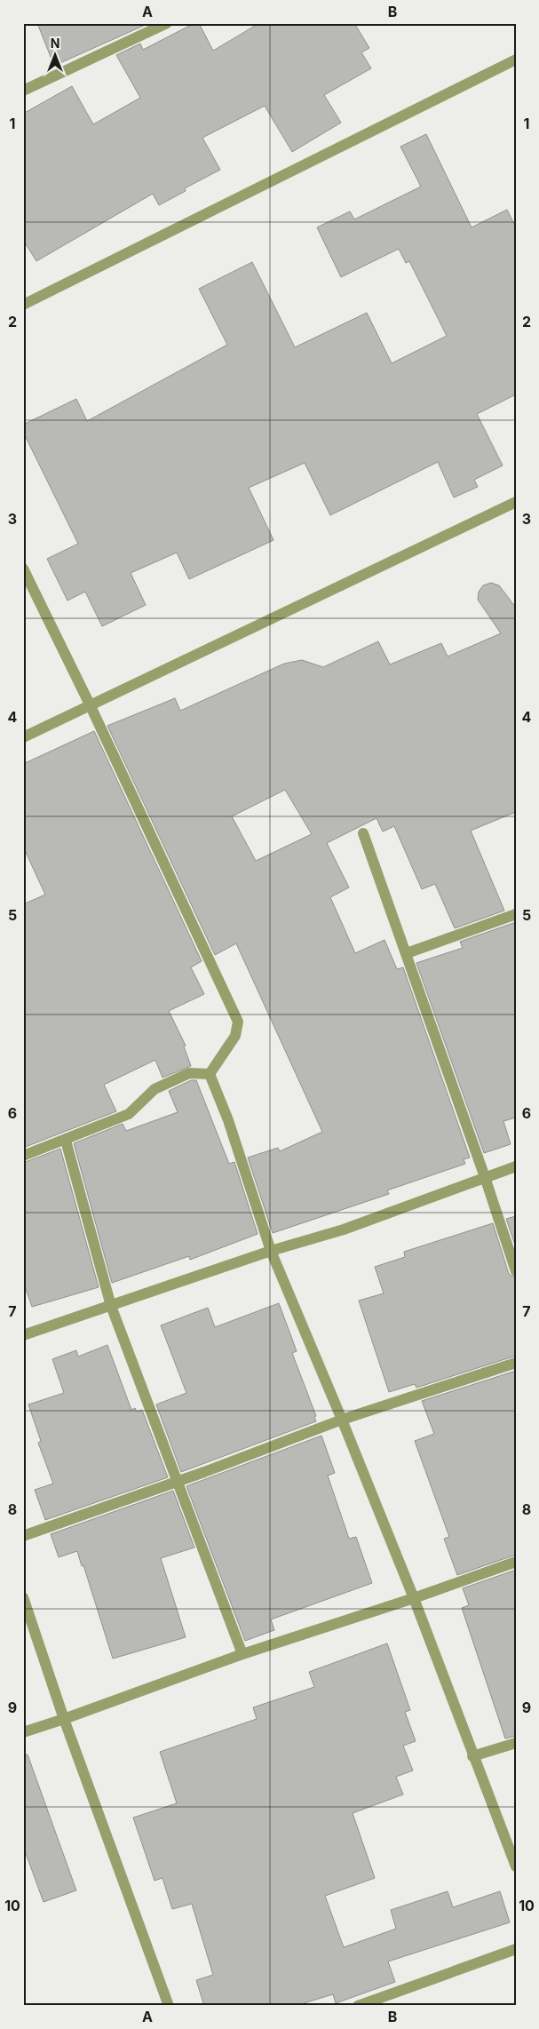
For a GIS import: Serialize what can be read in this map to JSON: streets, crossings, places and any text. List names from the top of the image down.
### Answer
{
  "north": "top",
  "grid": {
    "columns": ["A", "B"],
    "rows": [
      "1",
      "2",
      "3",
      "4",
      "5",
      "6",
      "7",
      "8",
      "9",
      "10"
    ]
  }
}
